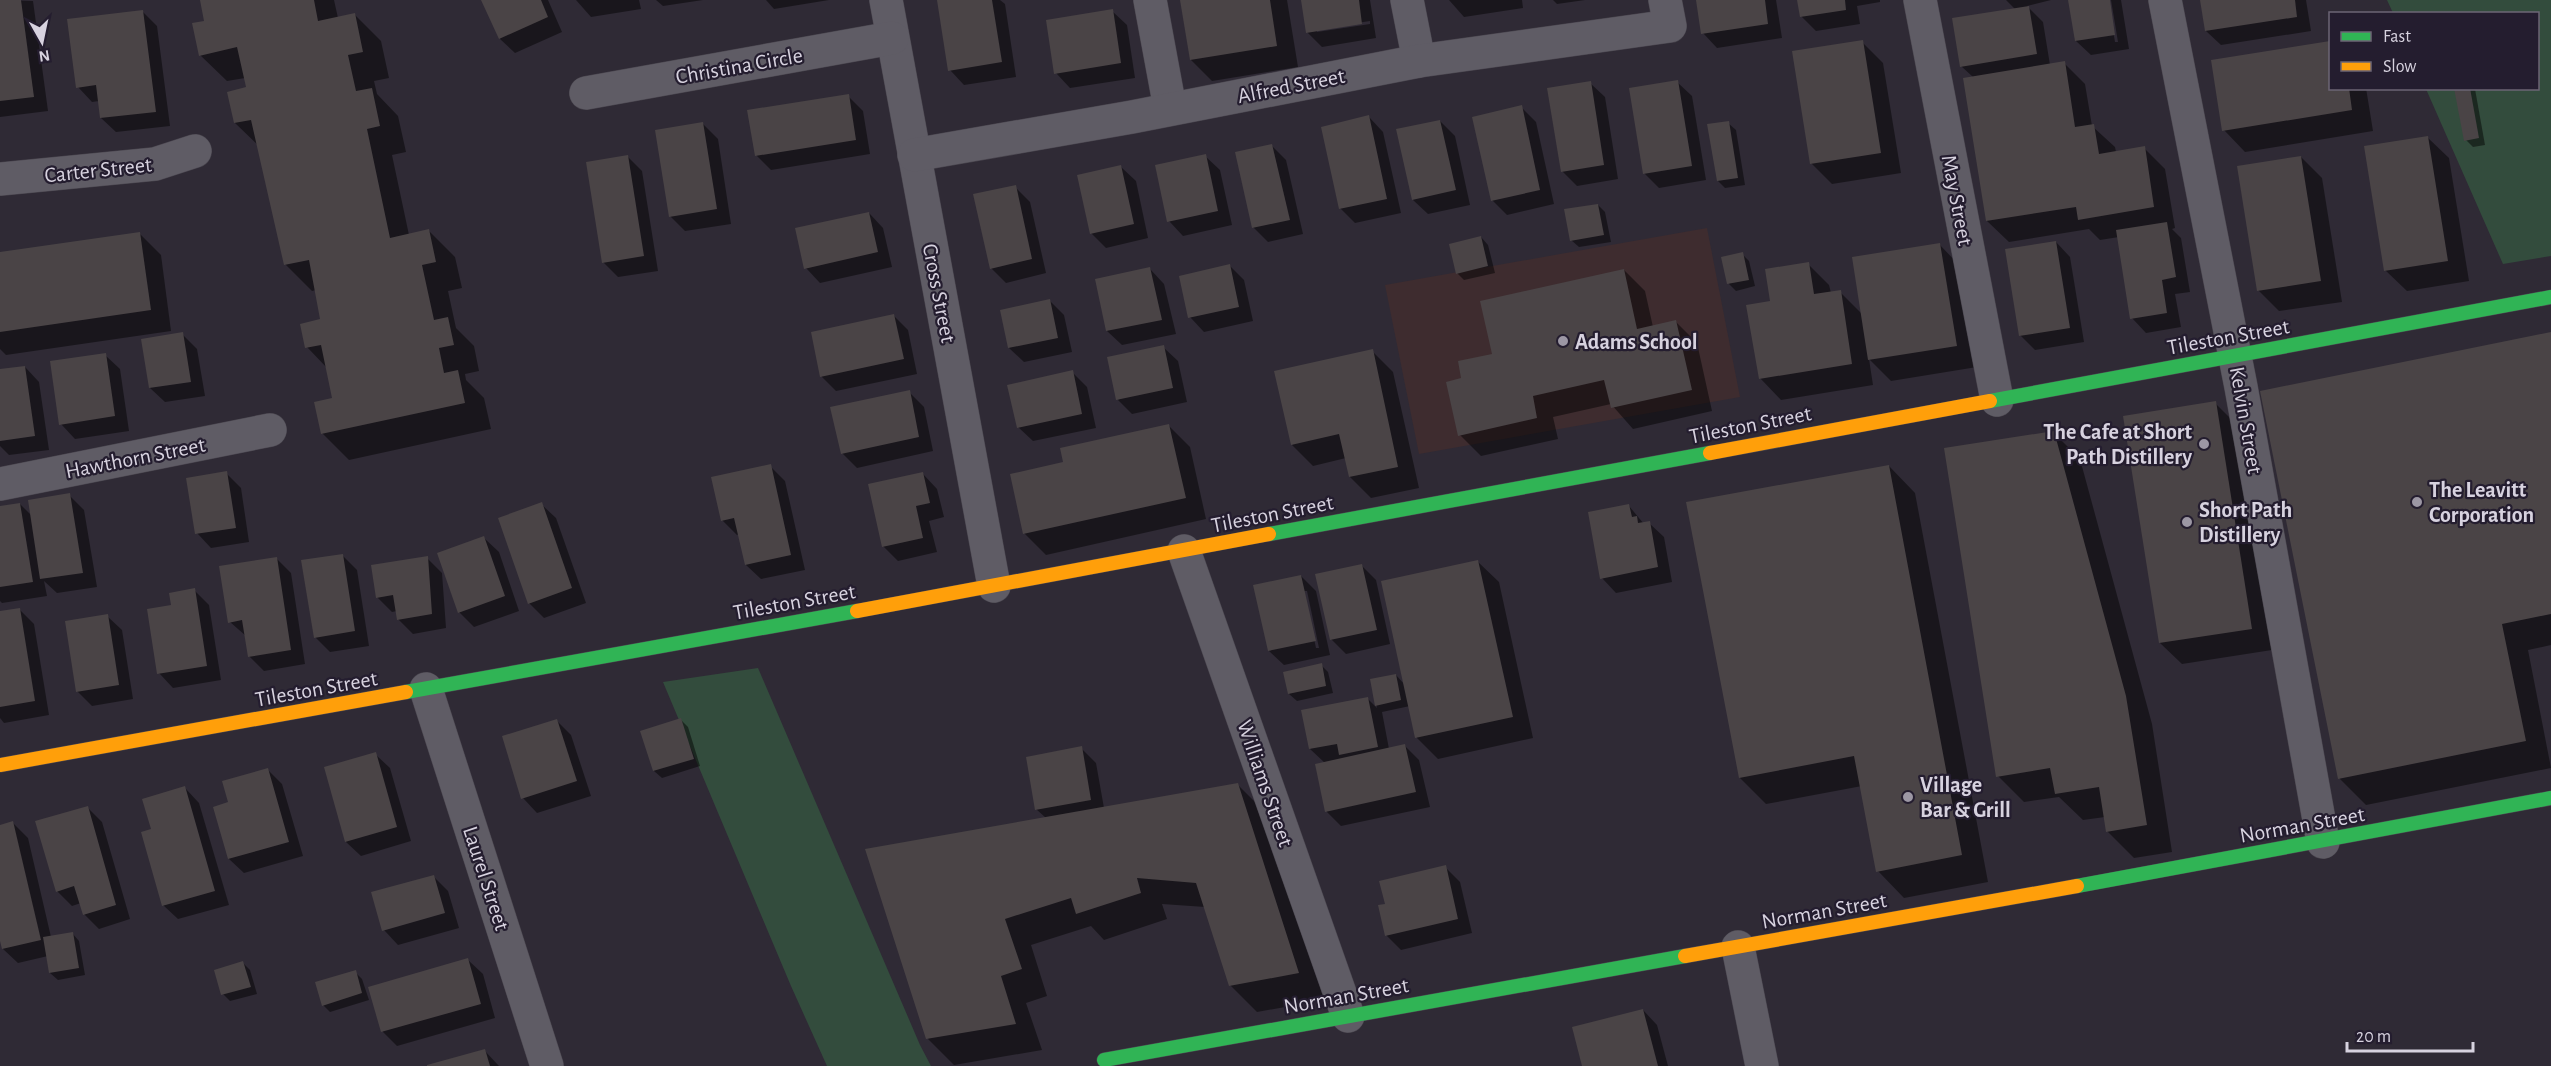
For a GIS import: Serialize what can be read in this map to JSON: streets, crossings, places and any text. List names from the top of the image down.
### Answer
{
  "streets": {
    "main road": ["Tileston Street", "Norman Street"],
    "street": [
      "Christina Circle",
      "Alfred Street",
      "Carter Street",
      "May Street",
      "Cross Street",
      "Kelvin Street",
      "Hawthorn Street",
      "Williams Street",
      "Laurel Street"
    ]
  },
  "crossings": [
    ["Christina Circle", "Cross Street"],
    ["Alfred Street", "Cross Street"],
    ["May Street", "Tileston Street"],
    ["Cross Street", "Tileston Street"],
    ["Tileston Street", "Kelvin Street"],
    ["Tileston Street", "Williams Street"],
    ["Tileston Street", "Laurel Street"],
    ["Kelvin Street", "Norman Street"],
    ["Williams Street", "Norman Street"]
  ],
  "places": [
    "Adams School",
    "The Cafe at Short Path Distillery",
    "The Leavitt Corporation",
    "Short Path Distillery",
    "Village Bar & Grill"
  ],
  "legend": ["Fast", "Slow"],
  "scale_bar": "20 m",
  "north": "bottom"
}
